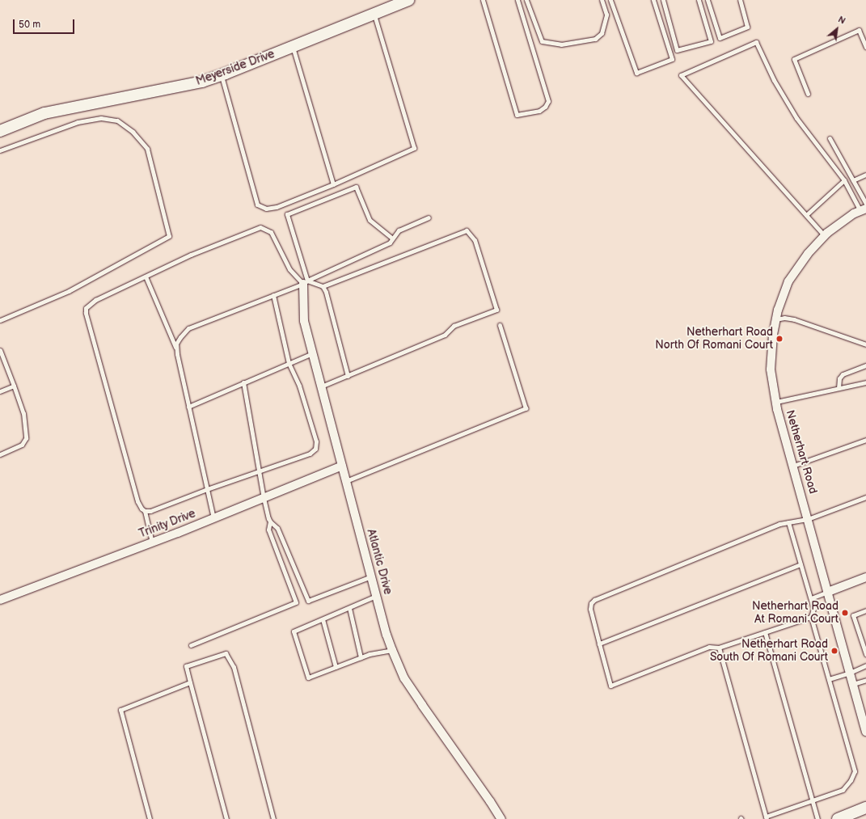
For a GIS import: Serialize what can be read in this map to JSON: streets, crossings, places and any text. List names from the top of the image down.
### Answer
{
  "streets": {
    "street": [
      "Meyerside Drive",
      "Netherhart Road",
      "Trinity Drive",
      "Atlantic Drive"
    ]
  },
  "crossings": [
    ["Trinity Drive", "Atlantic Drive"]
  ],
  "places": ["Netherhart Road North Of Romani Court", "Netherhart Road At Romani Court", "Netherhart Road South Of Romani Court"],
  "scale_bar": "50 m",
  "north": "top right"
}
